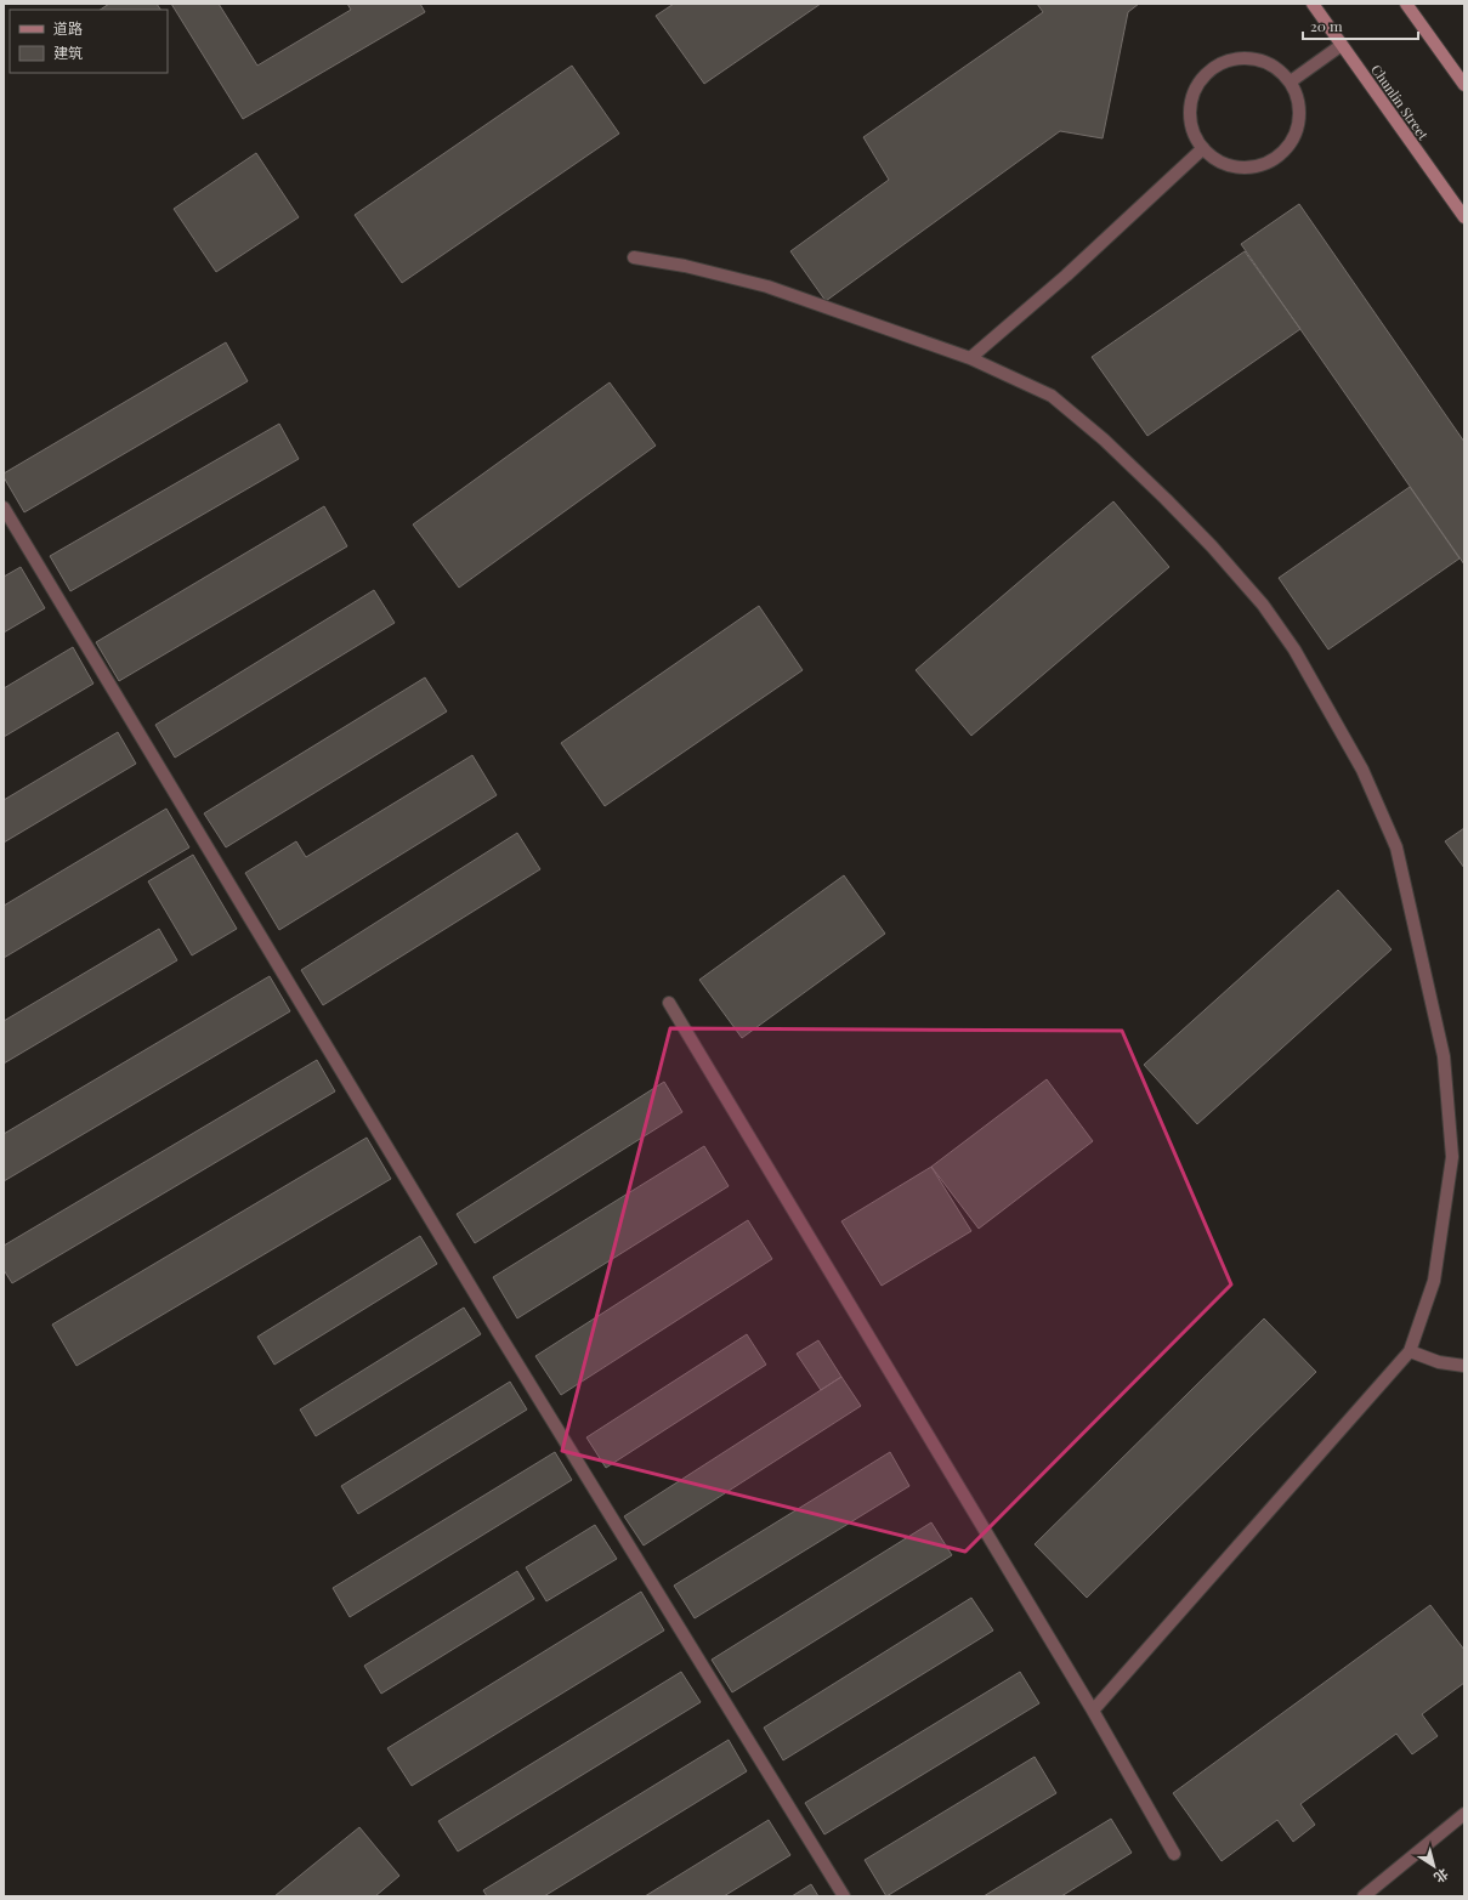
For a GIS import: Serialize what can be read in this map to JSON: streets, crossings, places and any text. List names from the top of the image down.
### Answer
{
  "streets": {
    "main road": ["Chunlin Street"]
  },
  "legend": ["道路", "建筑"],
  "scale_bar": "20 m",
  "north": "bottom right"
}
